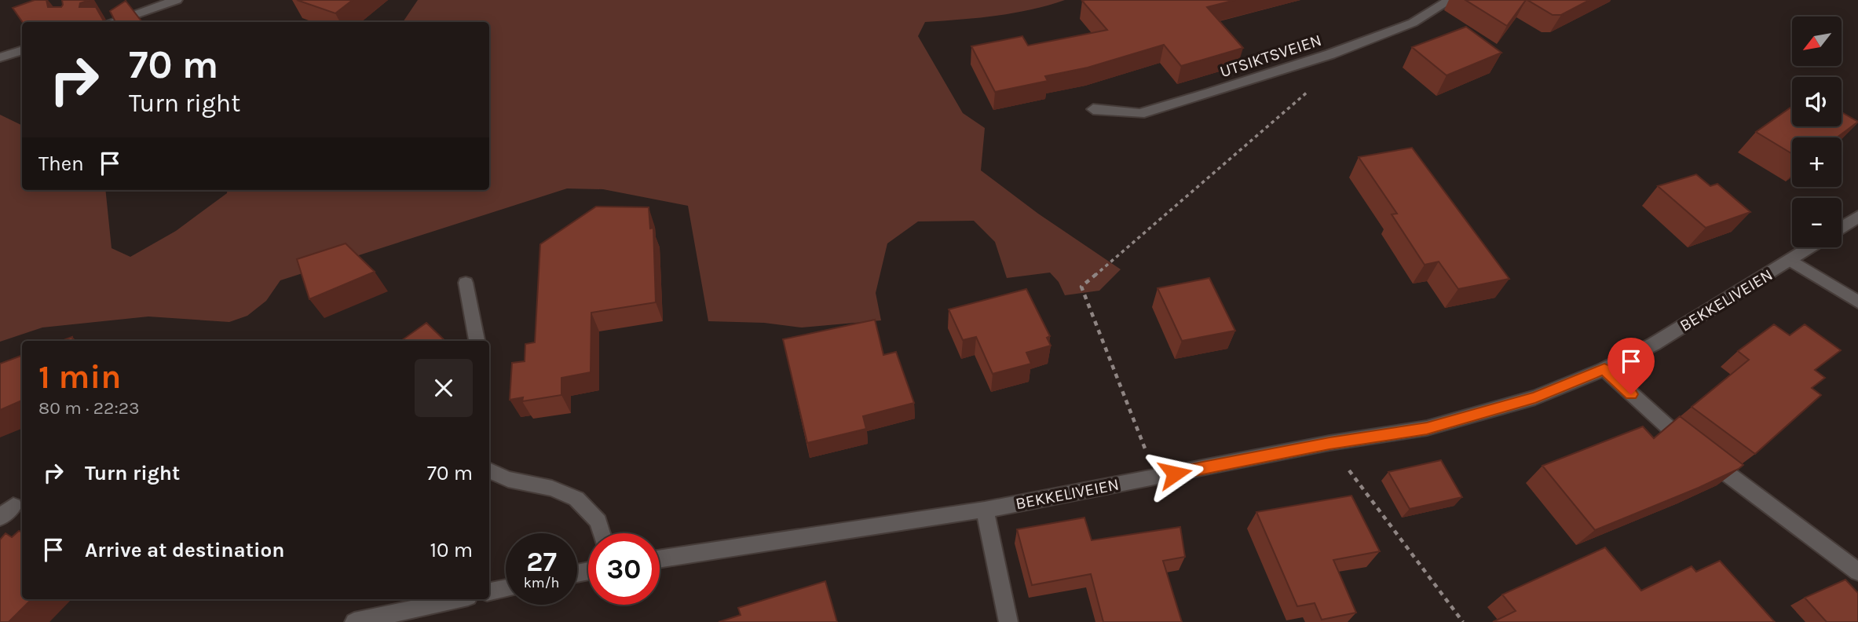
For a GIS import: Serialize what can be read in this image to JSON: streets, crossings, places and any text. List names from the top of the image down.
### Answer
{
  "streets": {
    "street": ["UTSIKTSVEIEN", "BEKKELIVEIEN"]
  },
  "north": "bottom left",
  "page": {
    "map_buttons": ["+", "−"],
    "turn": ["70 m", "Turn right"],
    "then": "Then",
    "heading": ["1 min", "80 m · 22:23"],
    "list": [
      {
        "name": "Turn right",
        "value": "70 m"
      },
      {
        "name": "Arrive at destination",
        "value": "10 m"
      }
    ],
    "speed": "27 km/h",
    "limit": "30"
  }
}
